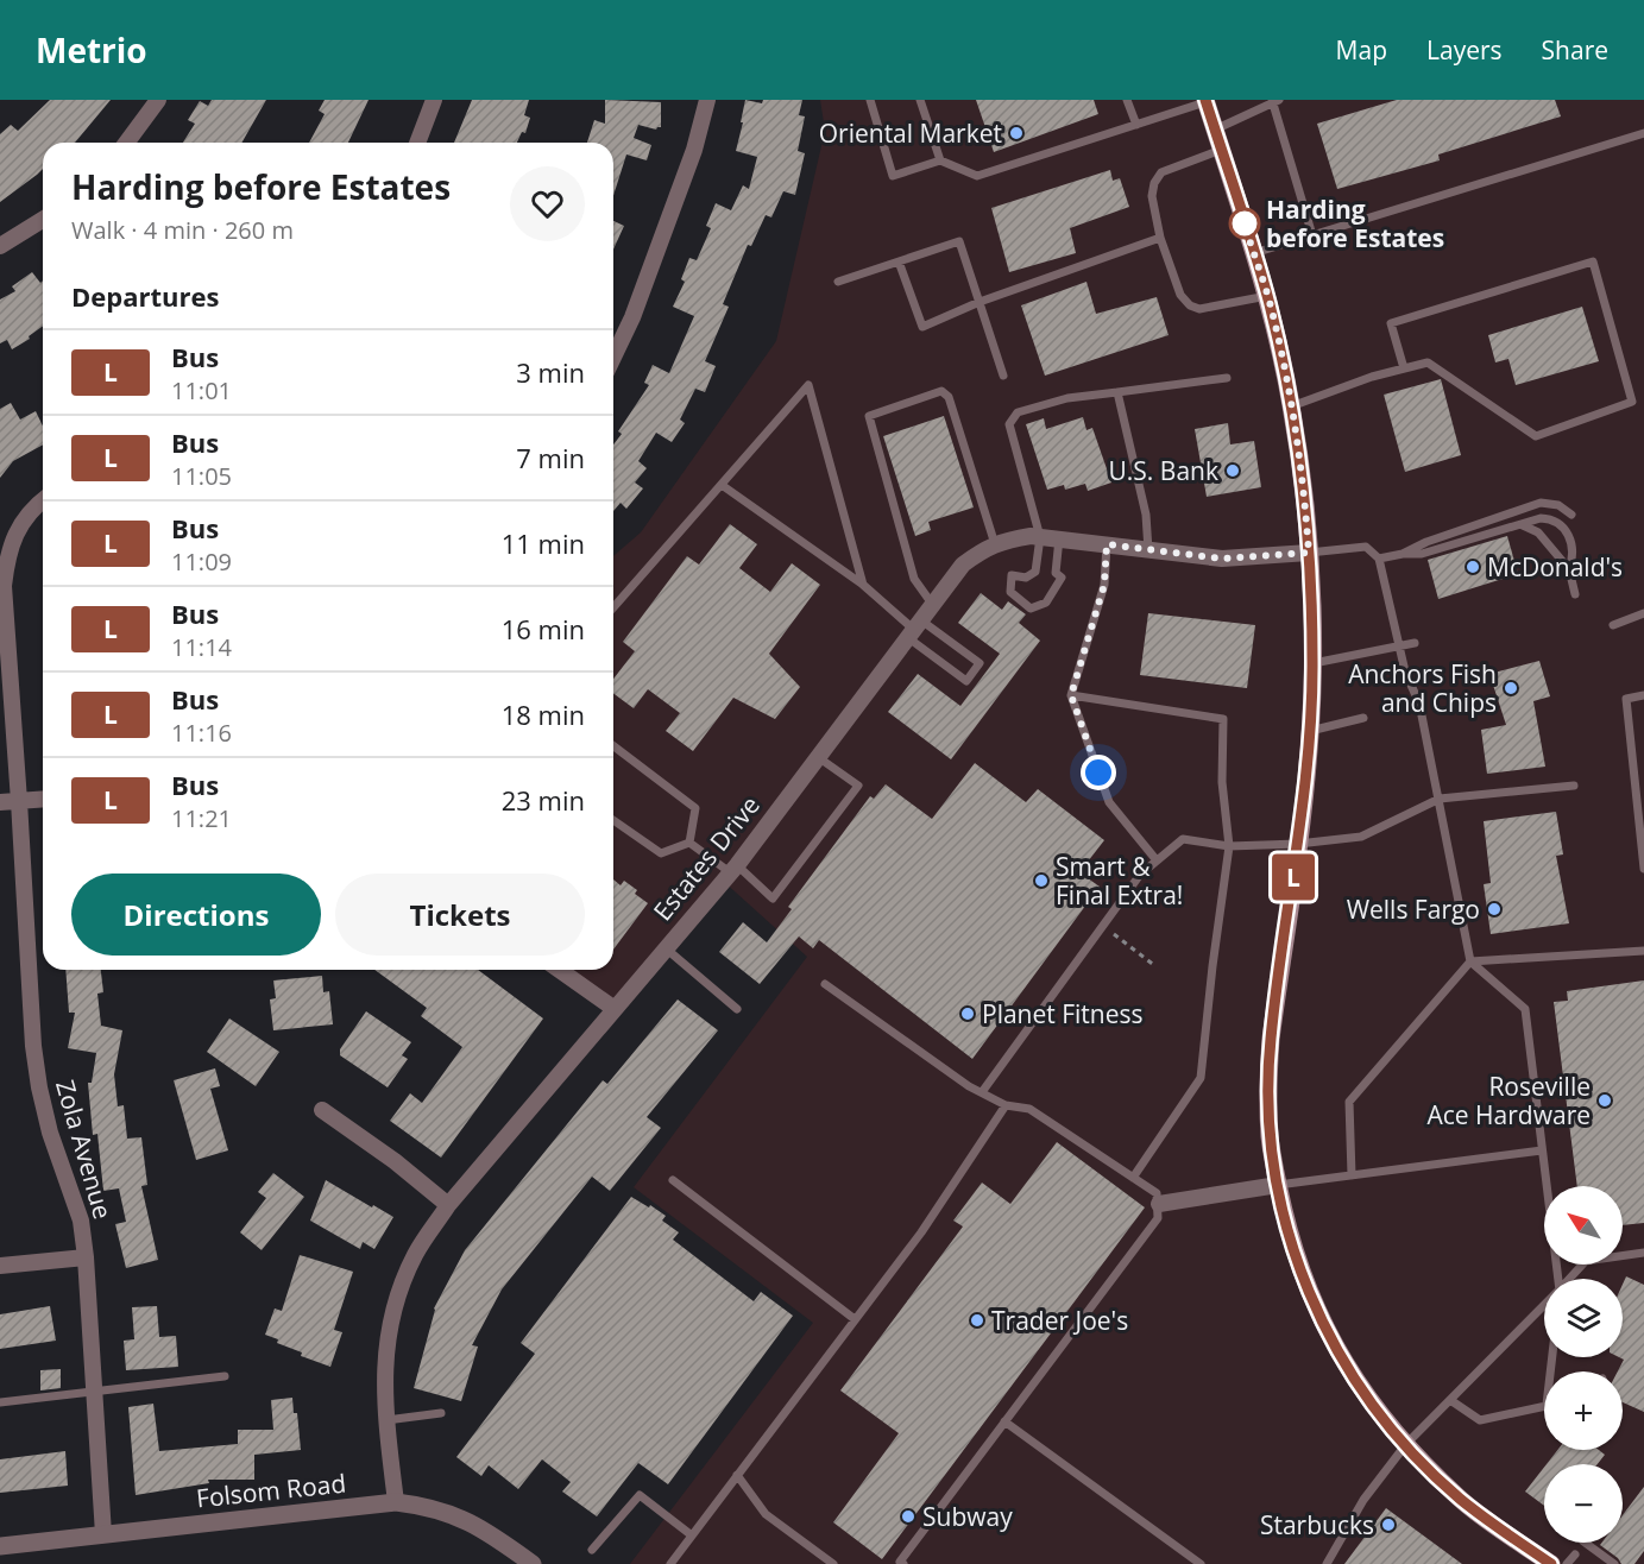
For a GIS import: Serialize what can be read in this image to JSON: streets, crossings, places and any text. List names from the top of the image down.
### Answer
{
  "streets": {
    "street": ["Estates Drive", "Zola Avenue", "Folsom Road"]
  },
  "crossings": [
    ["Estates Drive", "Folsom Road"],
    ["Zola Avenue", "Folsom Road"]
  ],
  "places": [
    "Oriental Market",
    "Harding before Estates",
    "U.S. Bank",
    "McDonald's",
    "Anchors Fish and Chips",
    "Smart & Final Extra!",
    "Wells Fargo",
    "Planet Fitness",
    "Roseville Ace Hardware",
    "Trader Joe's",
    "Subway",
    "Starbucks"
  ],
  "lines": ["bus line L"],
  "north": "top left",
  "page": {
    "header": "Metrio",
    "nav": ["Map", "Layers", "Share"],
    "on_map": "L",
    "heading": [
      ["Harding before Estates", "Walk · 4 min · 260 m"],
      "Departures"
    ],
    "list": [
      {
        "mark": "L",
        "name": "Bus",
        "note": "11:01",
        "value": "3 min"
      },
      {
        "mark": "L",
        "name": "Bus",
        "note": "11:05",
        "value": "7 min"
      },
      {
        "mark": "L",
        "name": "Bus",
        "note": "11:09",
        "value": "11 min"
      },
      {
        "mark": "L",
        "name": "Bus",
        "note": "11:14",
        "value": "16 min"
      },
      {
        "mark": "L",
        "name": "Bus",
        "note": "11:16",
        "value": "18 min"
      },
      {
        "mark": "L",
        "name": "Bus",
        "note": "11:21",
        "value": "23 min"
      }
    ],
    "buttons": ["Directions", "Tickets"],
    "map_buttons": ["+", "−"]
  }
}
